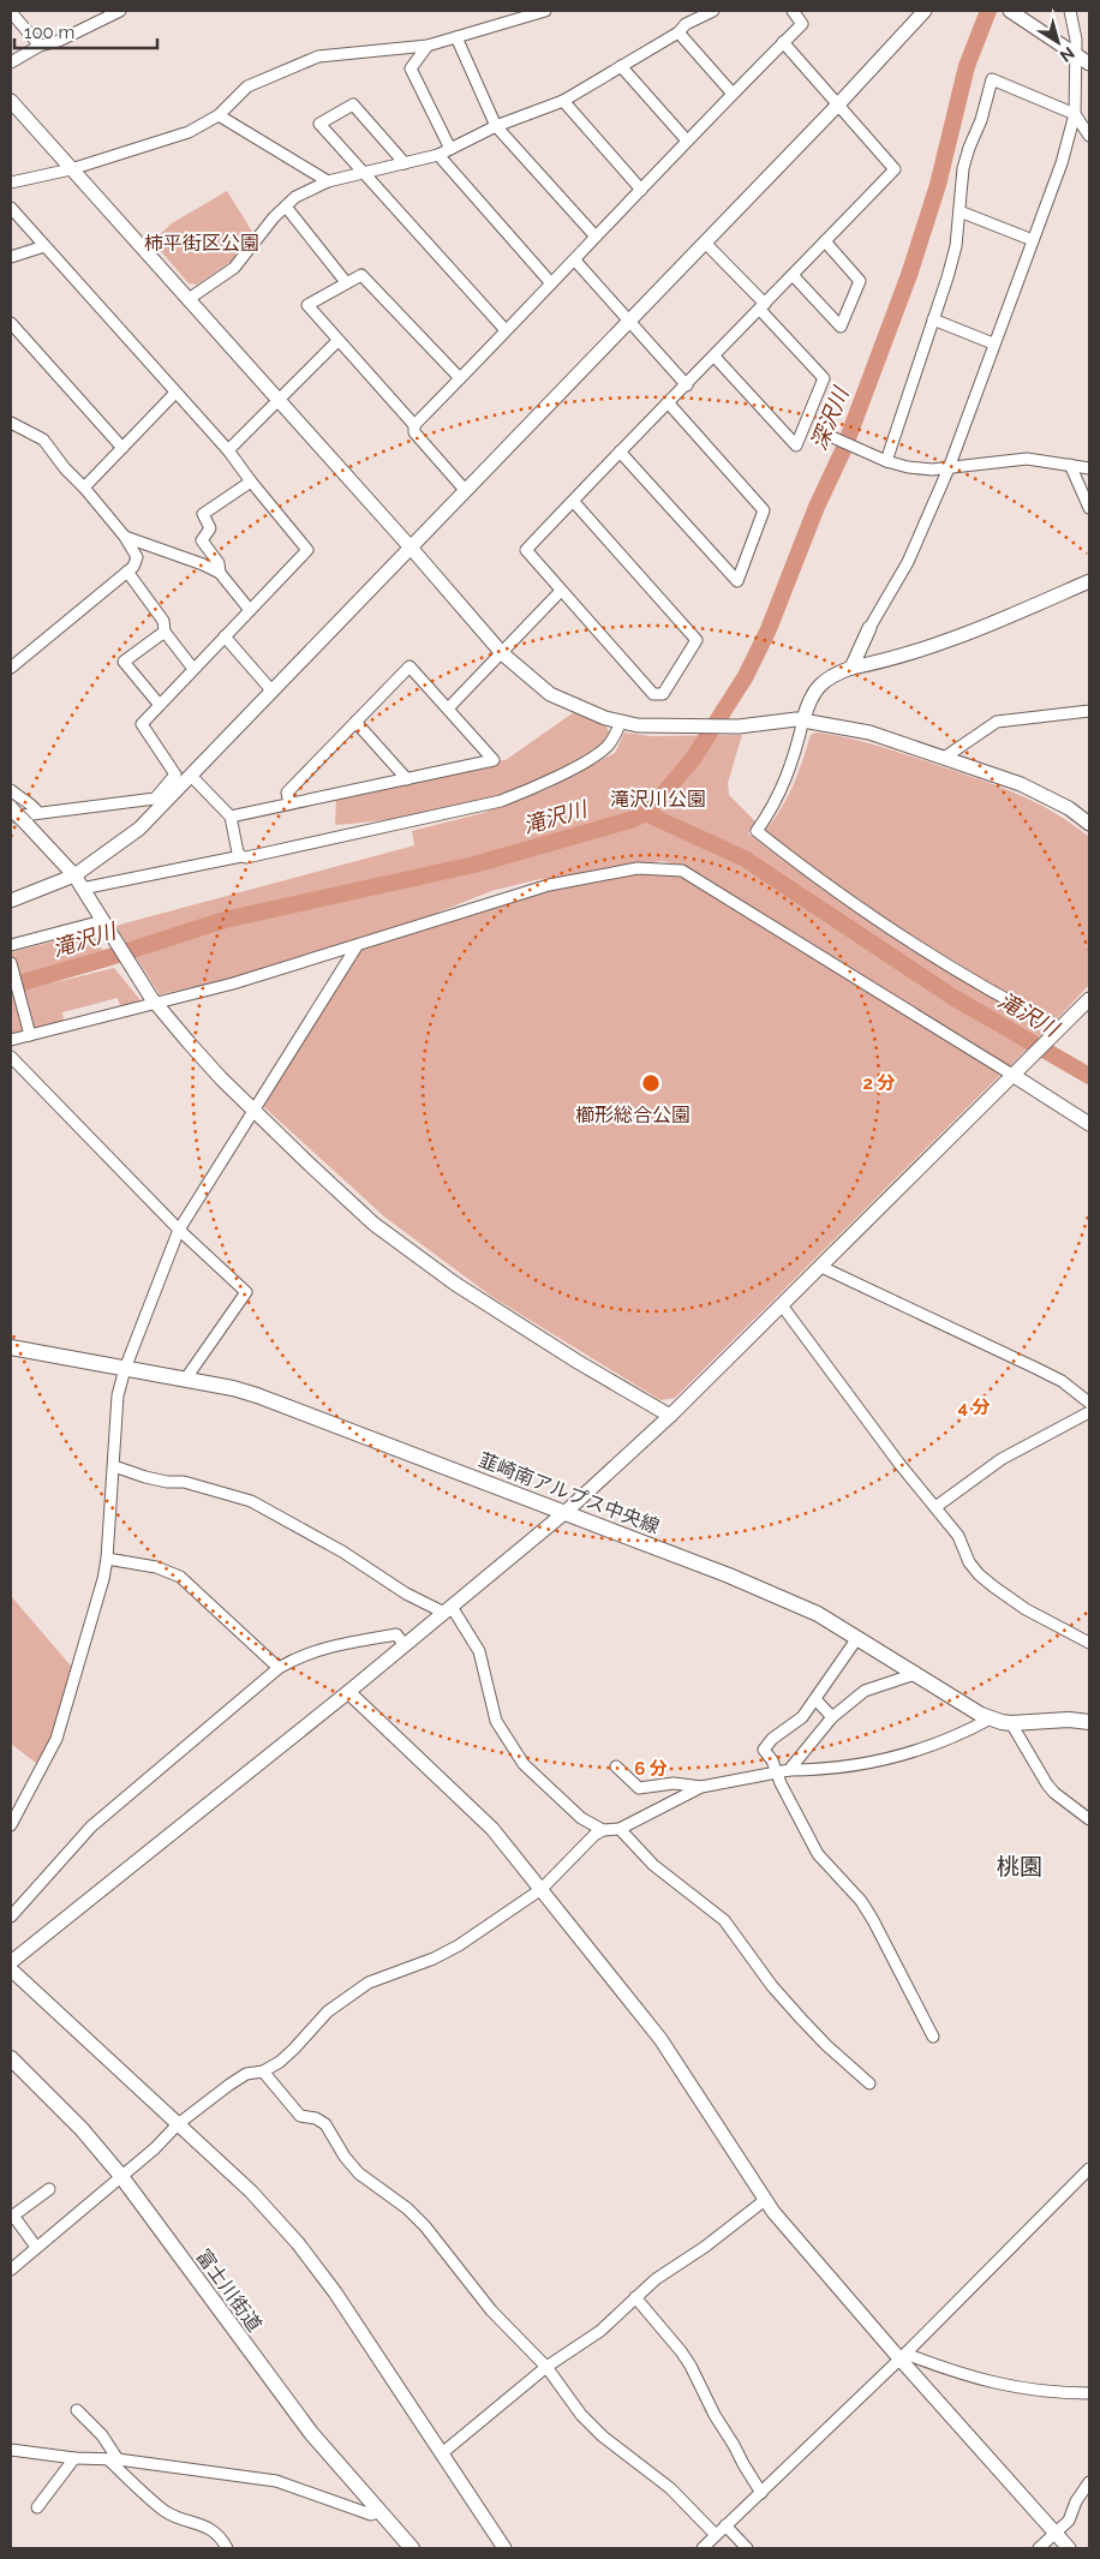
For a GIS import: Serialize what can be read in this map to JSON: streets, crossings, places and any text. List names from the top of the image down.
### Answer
{
  "streets": {
    "main road": ["韮崎南アルプス中央線", "富士川街道"]
  },
  "districts": ["桃園"],
  "water": ["深沢川", "滝沢川"],
  "parks": ["柿平街区公園", "滝沢川公園", "櫛形総合公園"],
  "scale_bar": "100 m",
  "north": "bottom right",
  "rings": ["2 分", "4 分", "6 分"]
}
